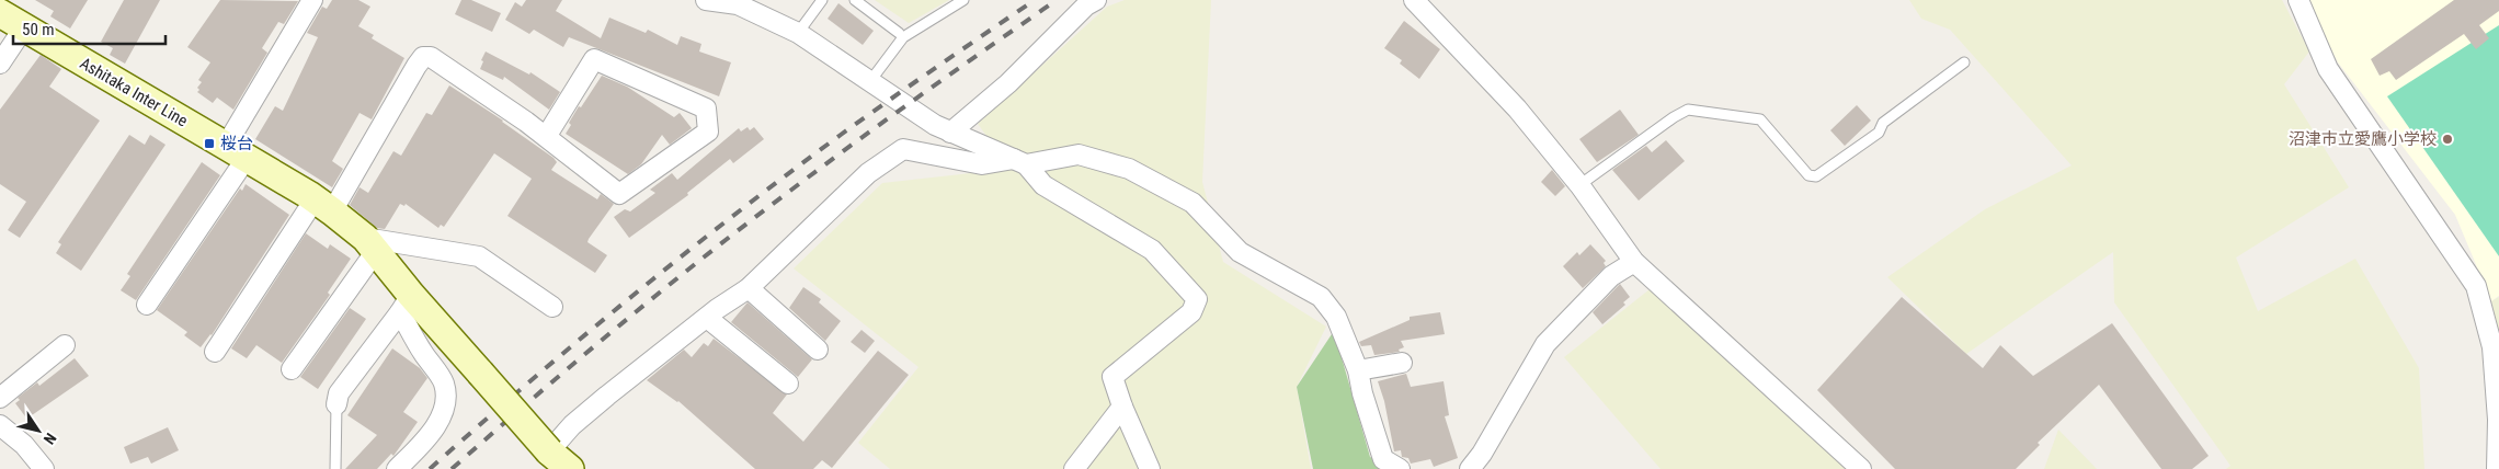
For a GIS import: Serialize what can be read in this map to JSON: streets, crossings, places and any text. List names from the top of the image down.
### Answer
{
  "streets": {
    "main road": ["Ashitaka Inter Line"]
  },
  "places": {
    "other": ["沼津市立愛鷹小学校"],
    "transit": ["桜台"]
  },
  "scale_bar": "50 m",
  "north": "bottom right"
}
